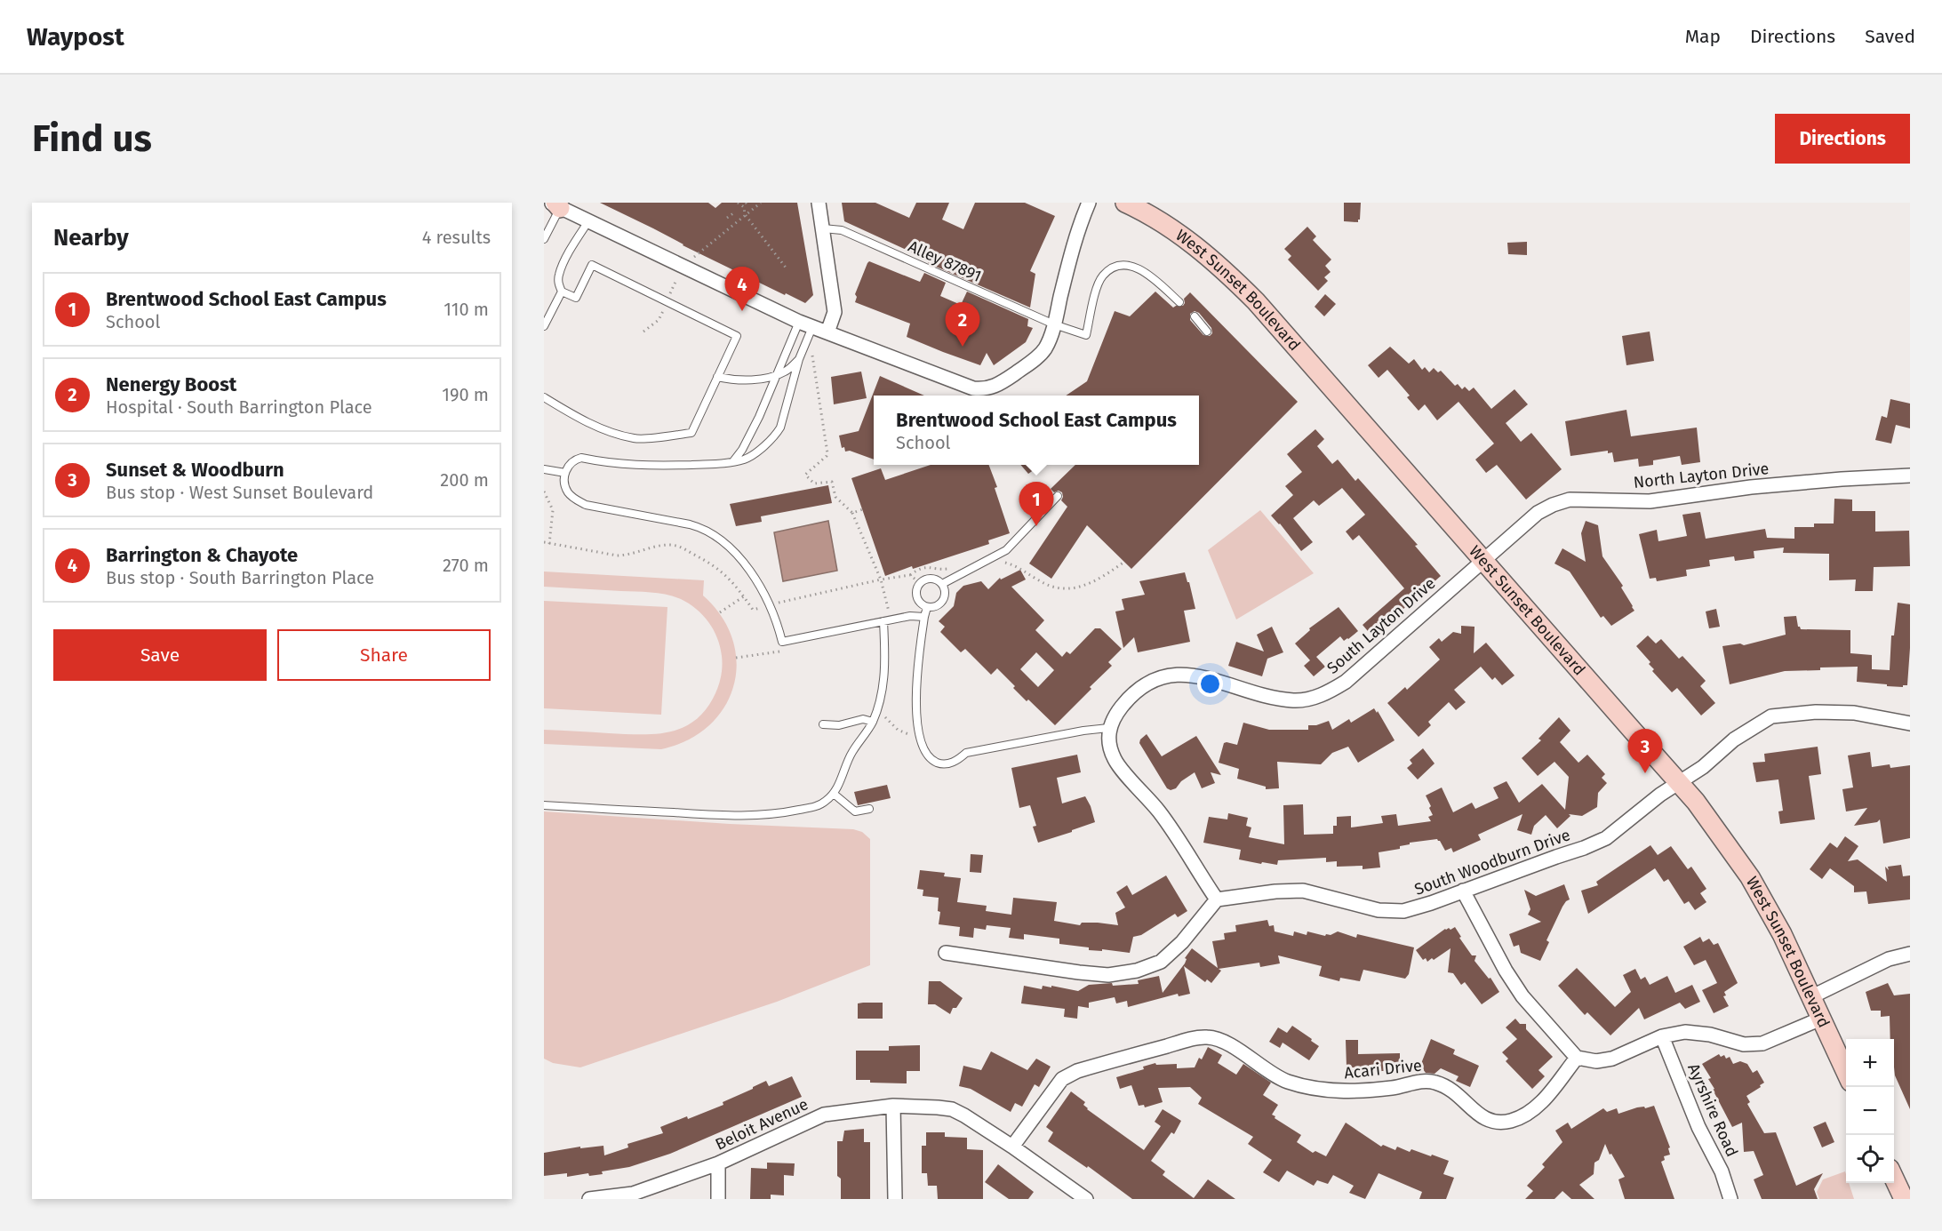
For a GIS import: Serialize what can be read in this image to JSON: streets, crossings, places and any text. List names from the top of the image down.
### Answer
{
  "streets": {
    "main road": ["West Sunset Boulevard"],
    "street": [
      "North Layton Drive",
      "South Layton Drive",
      "South Woodburn Drive",
      "Acari Drive",
      "Ayrshire Road",
      "Beloit Avenue"
    ],
    "lane": ["Alley 87891"]
  },
  "crossings": [
    ["West Sunset Boulevard", "North Layton Drive"],
    ["West Sunset Boulevard", "South Layton Drive"],
    ["West Sunset Boulevard", "South Woodburn Drive"],
    ["North Layton Drive", "South Layton Drive"],
    ["Acari Drive", "Beloit Avenue"]
  ],
  "page": {
    "header": "Waypost",
    "nav": ["Map", "Directions", "Saved"],
    "buttons": [
      "Directions",
      ["Save", "Share"]
    ],
    "title": "Find us",
    "heading": ["Nearby", "4 results"],
    "pins": [
      "4",
      "2",
      "1",
      "3"
    ],
    "list": [
      {
        "mark": "1",
        "name": "Brentwood School East Campus",
        "note": "School",
        "value": "110 m"
      },
      {
        "mark": "2",
        "name": "Nenergy Boost",
        "note": "Hospital · South Barrington Place",
        "value": "190 m"
      },
      {
        "mark": "3",
        "name": "Sunset & Woodburn",
        "note": "Bus stop · West Sunset Boulevard",
        "value": "200 m"
      },
      {
        "mark": "4",
        "name": "Barrington & Chayote",
        "note": "Bus stop · South Barrington Place",
        "value": "270 m"
      }
    ],
    "popup": ["Brentwood School East Campus", "School"],
    "map_buttons": ["+", "−"]
  }
}
